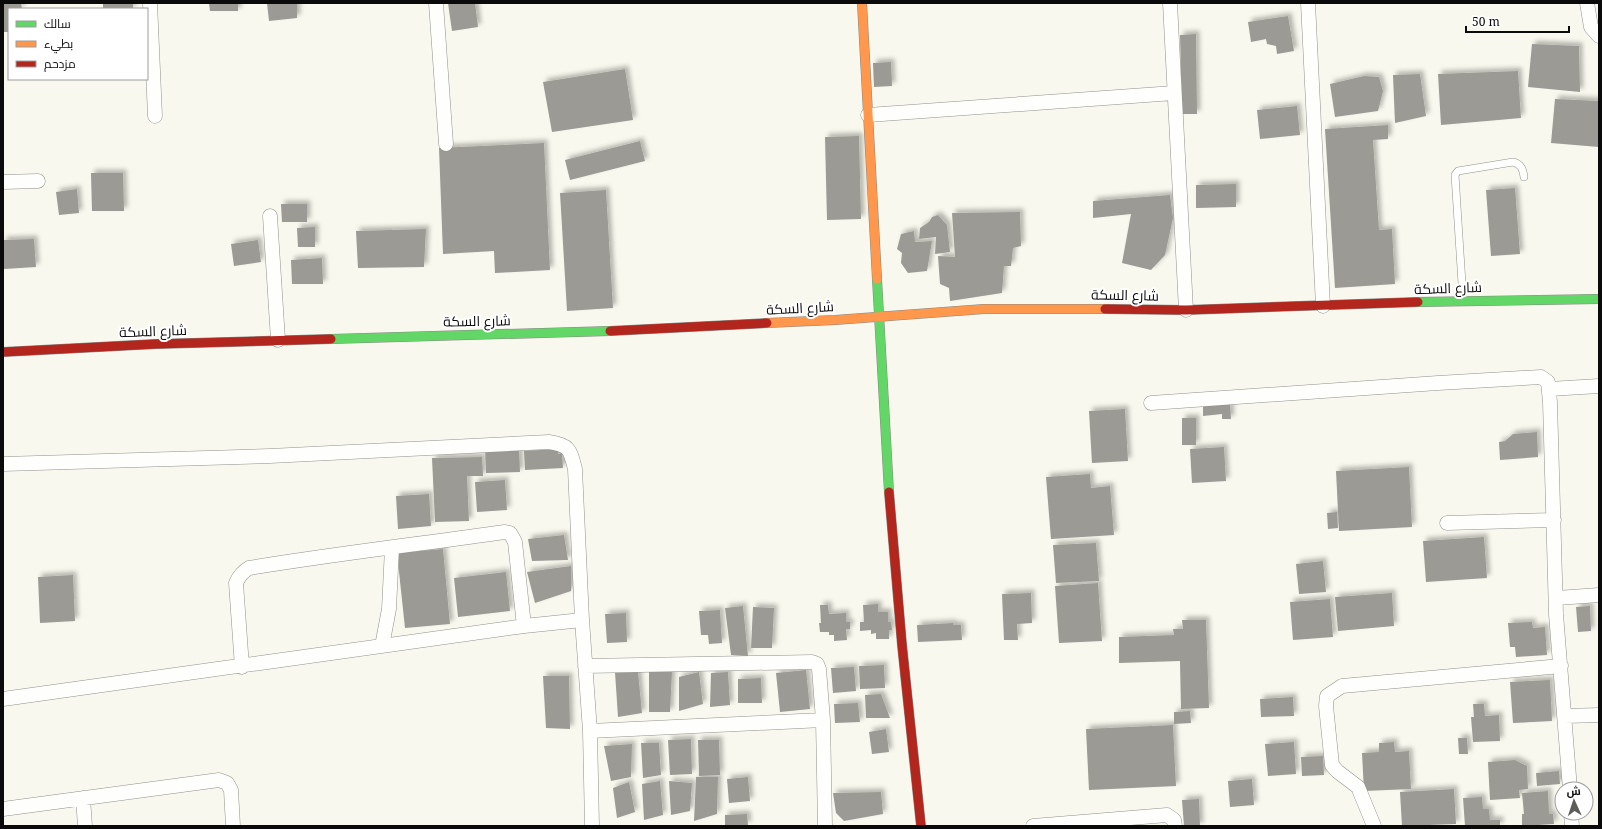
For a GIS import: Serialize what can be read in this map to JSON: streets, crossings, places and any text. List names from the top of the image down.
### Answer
{
  "streets": {
    "street": ["شارع السكة"]
  },
  "legend": ["سالك", "بطيء", "مزدحم"],
  "scale_bar": "50 m",
  "north": "top"
}
